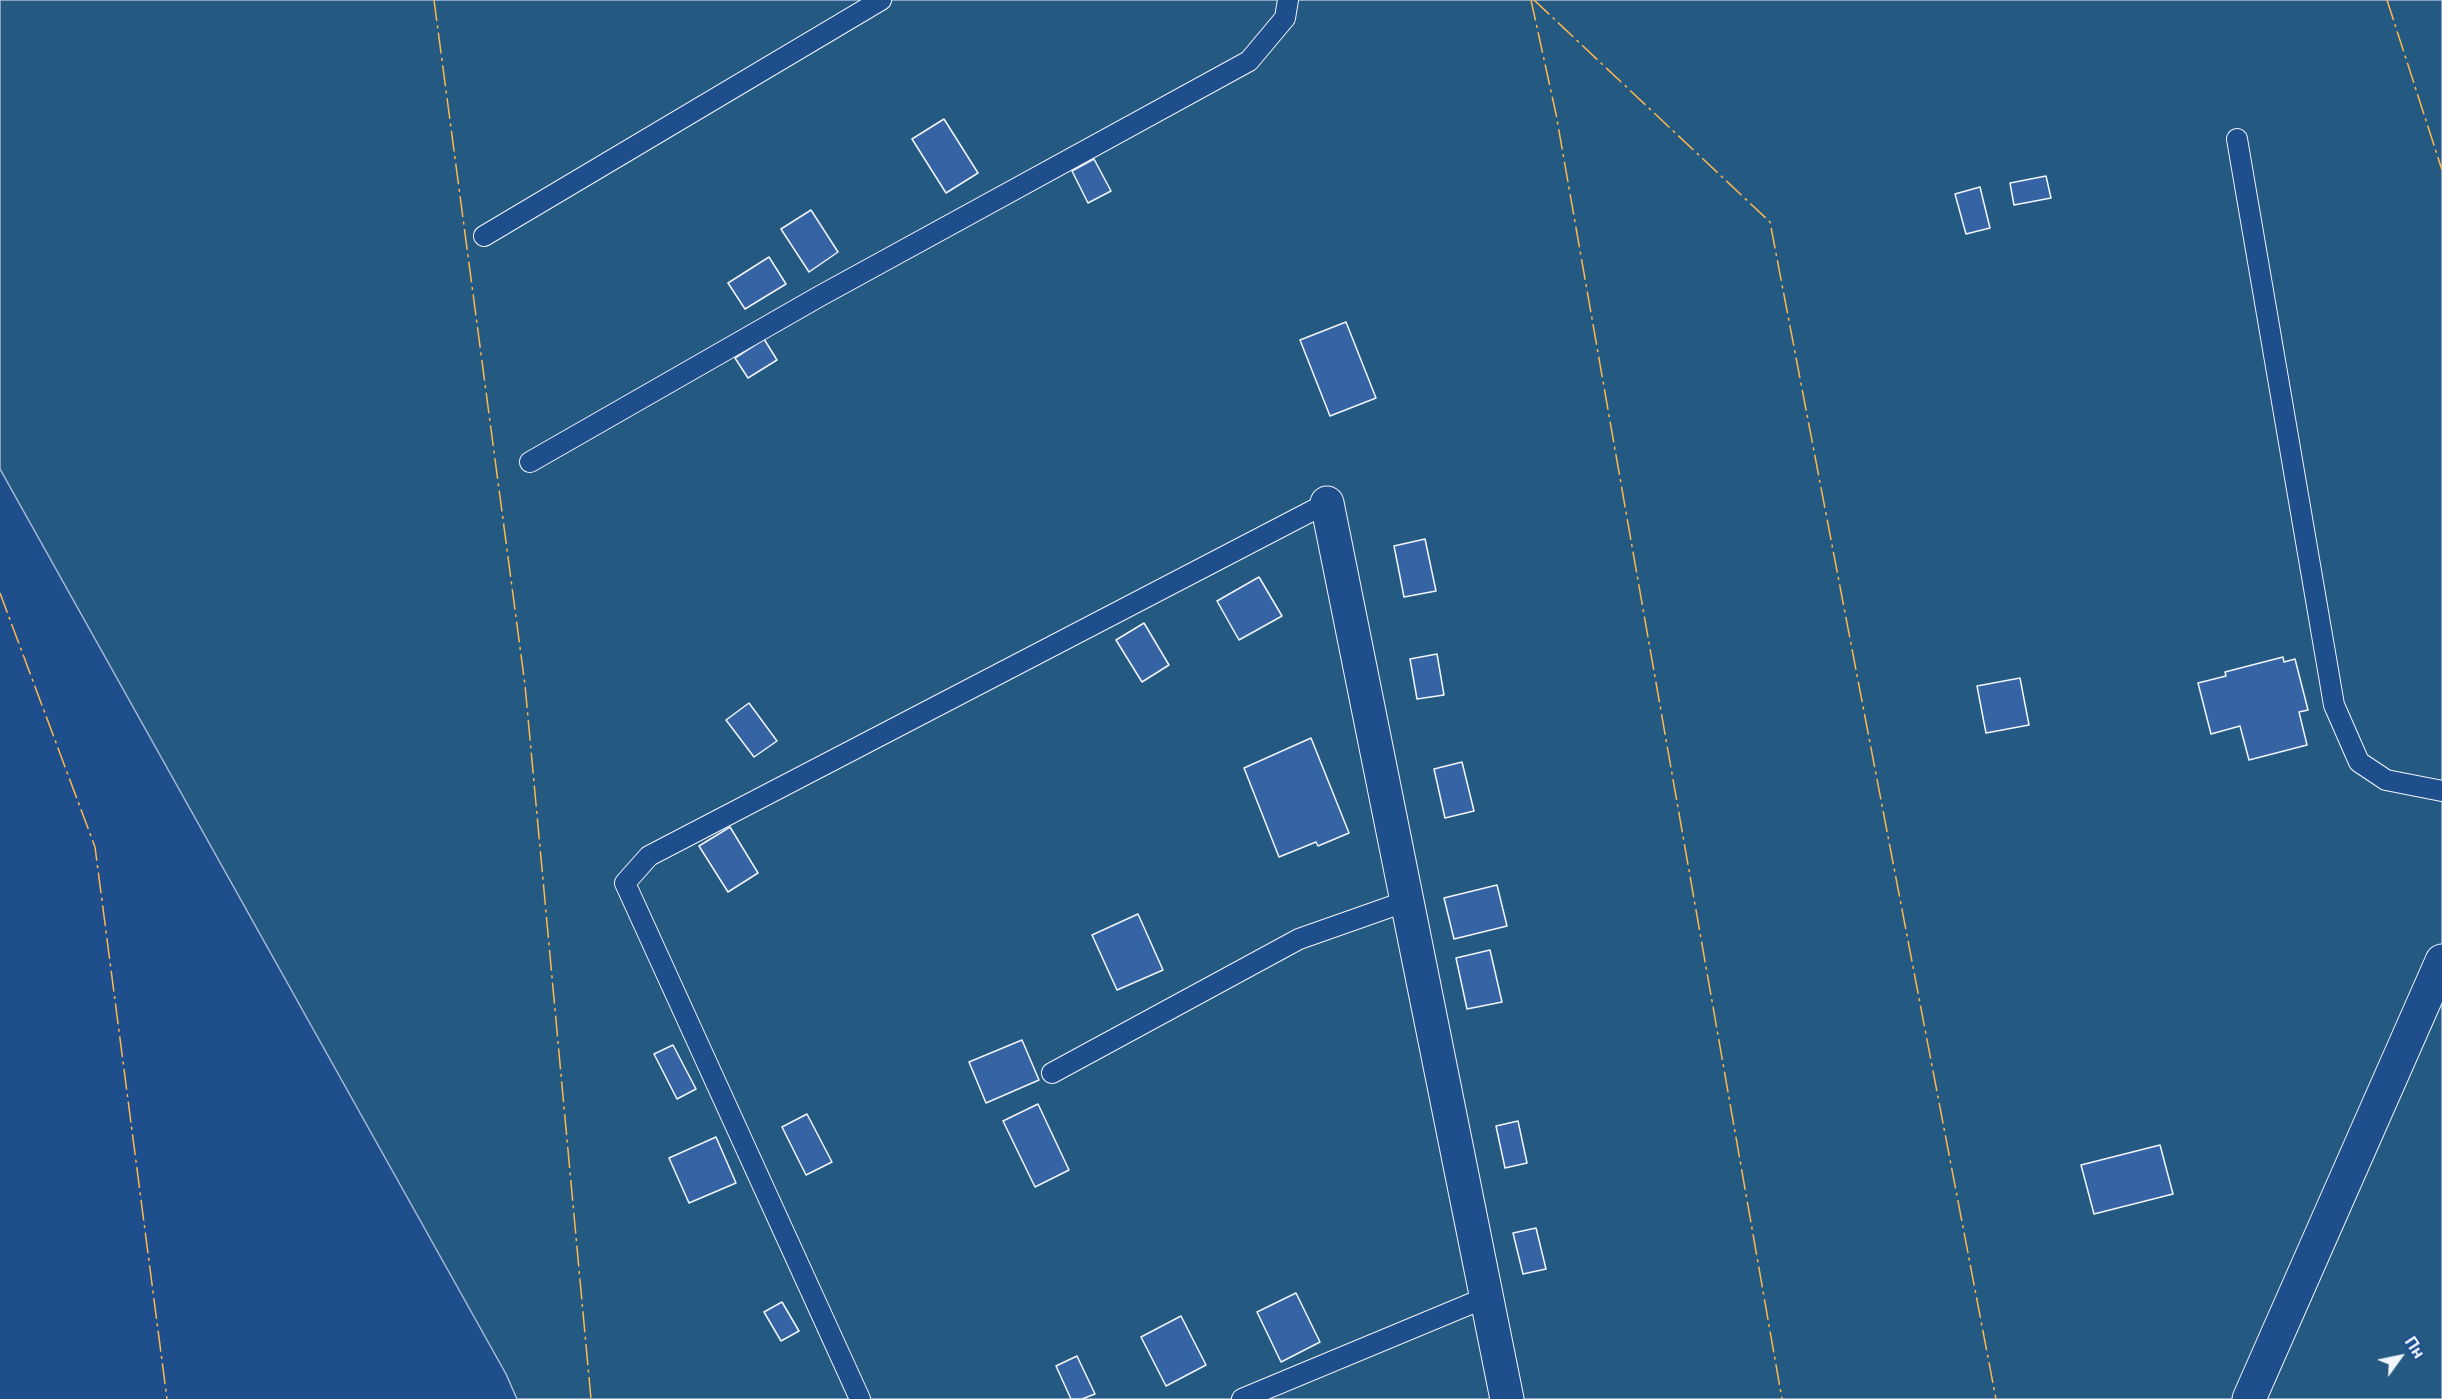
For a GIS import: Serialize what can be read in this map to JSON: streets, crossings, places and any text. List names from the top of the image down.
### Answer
{
  "north": "top right"
}
